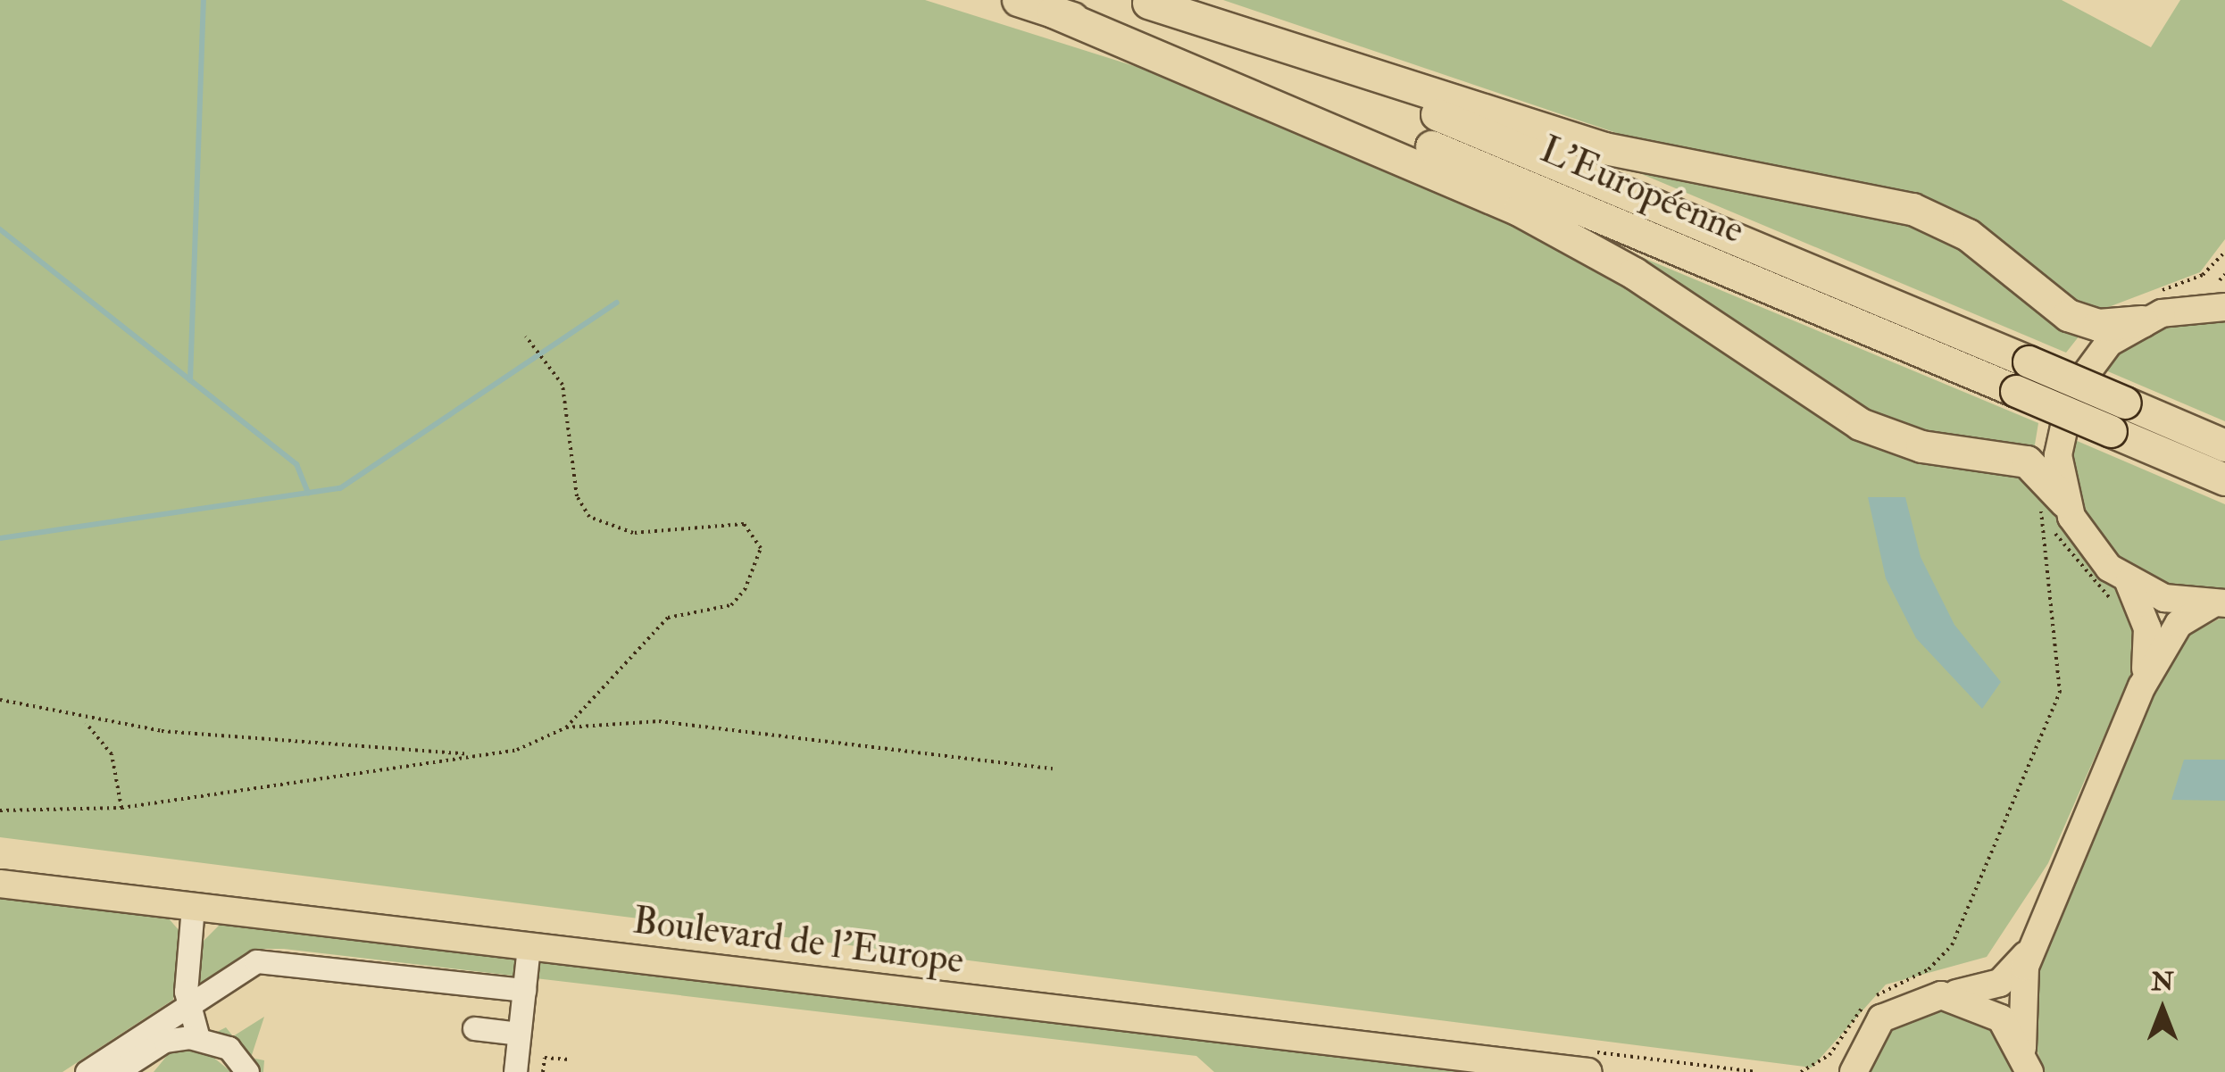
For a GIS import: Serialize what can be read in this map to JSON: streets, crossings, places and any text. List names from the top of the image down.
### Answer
{
  "streets": {
    "highway": ["L'Européenne"],
    "main road": ["Boulevard de l'Europe"]
  },
  "north": "top"
}
